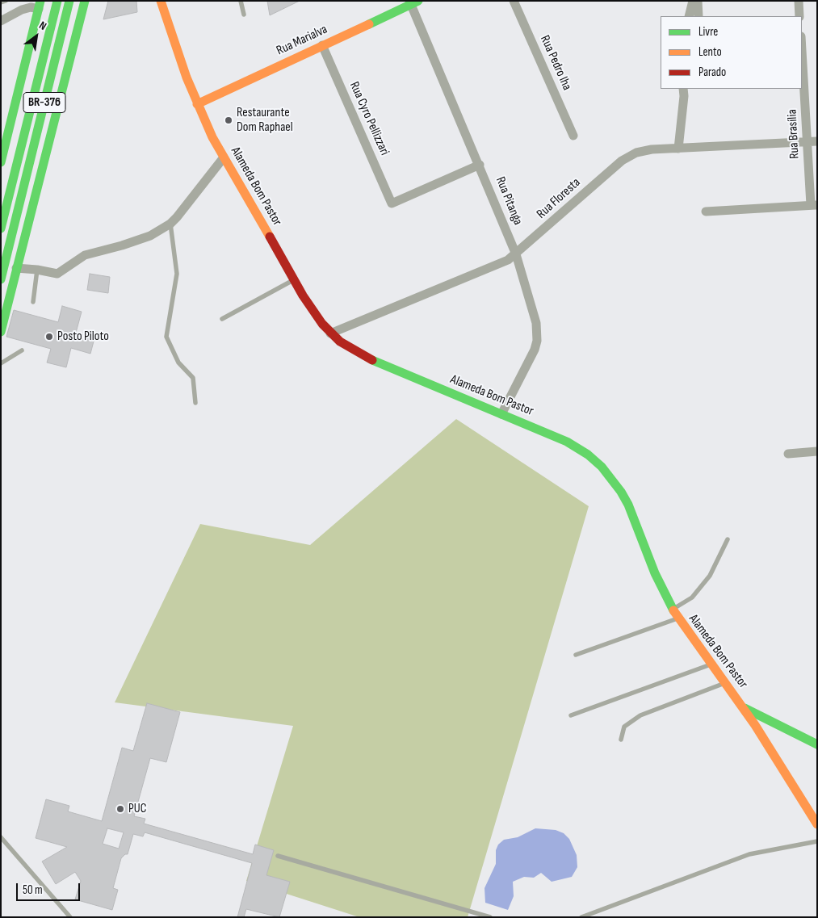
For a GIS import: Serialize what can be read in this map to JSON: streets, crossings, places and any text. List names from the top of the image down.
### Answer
{
  "streets": {
    "main road": ["Rua Marialva", "BR-376", "Alameda Bom Pastor"],
    "street": [
      "Rua Pedro Iha",
      "Rua Cyro Pellizzari",
      "Rua Brasília",
      "Rua Floresta",
      "Rua Pitanga"
    ]
  },
  "crossings": [
    ["Rua Marialva", "Rua Cyro Pellizzari"],
    ["Rua Marialva", "Alameda Bom Pastor"],
    ["Rua Marialva", "Rua Pitanga"],
    ["Rua Cyro Pellizzari", "Rua Pitanga"],
    ["Rua Brasília", "Rua Floresta"],
    ["Alameda Bom Pastor", "Rua Floresta"],
    ["Alameda Bom Pastor", "Rua Pitanga"],
    ["Rua Floresta", "Rua Pitanga"]
  ],
  "places": ["Restaurante Dom Raphael", "Posto Piloto", "PUC"],
  "legend": ["Livre", "Lento", "Parado"],
  "scale_bar": "50 m",
  "north": "top right"
}
